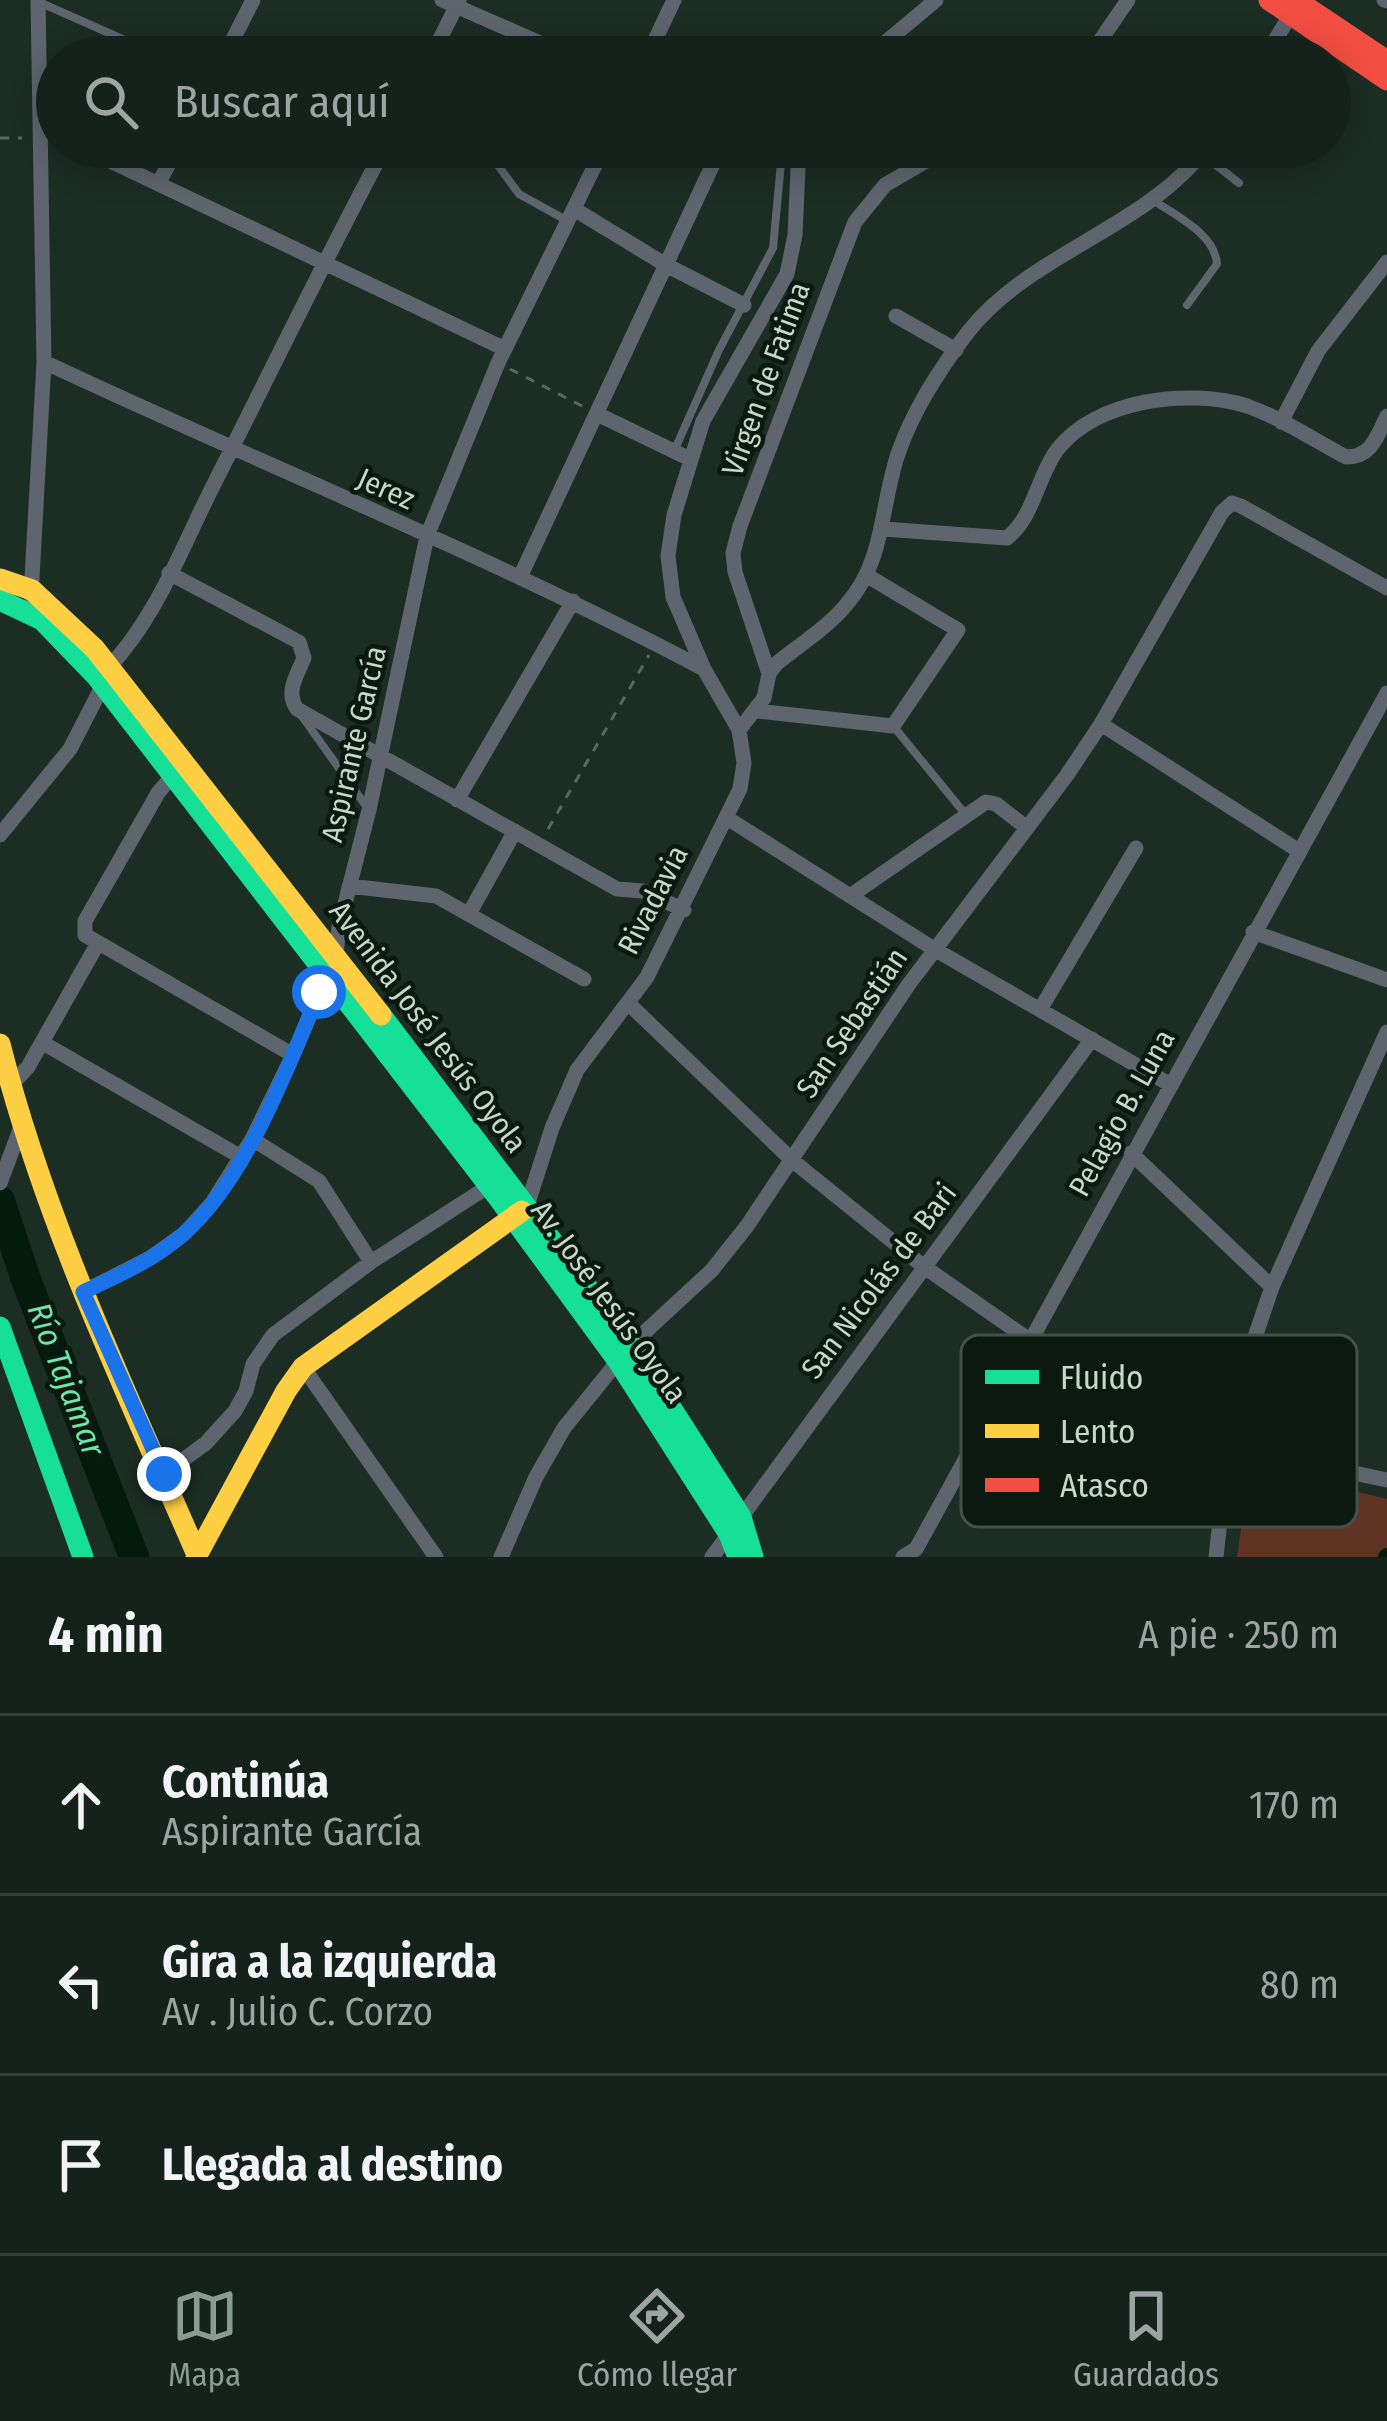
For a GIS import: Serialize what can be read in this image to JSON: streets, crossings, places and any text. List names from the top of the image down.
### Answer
{
  "streets": {
    "street": [
      "Virgen de Fatima",
      "Jerez",
      "Aspirante García",
      "Rivadavia",
      "San Sebastián",
      "Avenida José Jesús Oyola",
      "Pelagio B. Luna",
      "San Nicolás de Bari",
      "Av. José Jesús Oyola"
    ]
  },
  "crossings": [
    ["Jerez", "Aspirante García"],
    ["Jerez", "Rivadavia"],
    ["Aspirante García", "Avenida José Jesús Oyola"],
    ["Aspirante García", "Av. José Jesús Oyola"],
    ["Rivadavia", "Avenida José Jesús Oyola"],
    ["Rivadavia", "Av. José Jesús Oyola"],
    ["San Sebastián", "Av. José Jesús Oyola"],
    ["Avenida José Jesús Oyola", "Av. José Jesús Oyola"],
    ["San Nicolás de Bari", "Av. José Jesús Oyola"]
  ],
  "water": ["Río Tajamar"],
  "legend": ["Fluido", "Lento", "Atasco"],
  "page": {
    "search": "Buscar aquí",
    "heading": ["4 min", "A pie · 250 m"],
    "list": [
      ["Continúa", "Aspirante García", "170 m"],
      ["Gira a la izquierda", "Av . Julio C. Corzo", "80 m"],
      "Llegada al destino"
    ],
    "nav": ["Mapa", "Cómo llegar", "Guardados"]
  }
}
